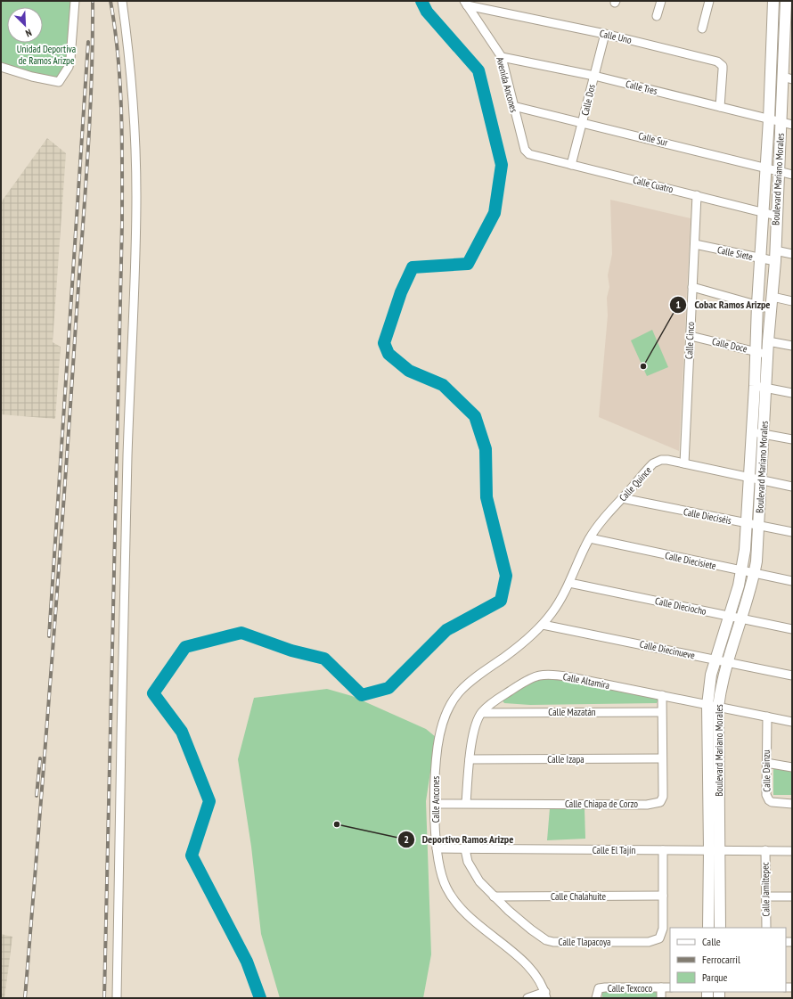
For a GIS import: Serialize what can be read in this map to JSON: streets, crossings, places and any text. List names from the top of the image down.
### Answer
{
  "streets": {
    "street": [
      "Calle Uno",
      "Avenida Ancones",
      "Calle Tres",
      "Calle Dos",
      "Calle Sur",
      "Boulevard Mariano Morales",
      "Calle Cuatro",
      "Calle Siete",
      "Calle Cinco",
      "Calle Doce",
      "Calle Quince",
      "Calle Dieciséis",
      "Calle Diecisiete",
      "Calle Dieciocho",
      "Calle Diecinueve",
      "Calle Altamira",
      "Calle Mazatán",
      "Calle Izapa",
      "Calle Dainzu",
      "Calle Ancones",
      "Calle Chiapa de Corzo",
      "Calle El Tajín",
      "Calle Jamiltepec",
      "Calle Chalahuite",
      "Calle Tlapacoya",
      "Calle Texcoco"
    ]
  },
  "crossings": [
    ["Calle Uno", "Avenida Ancones"],
    ["Calle Uno", "Calle Tres"],
    ["Calle Uno", "Calle Dos"],
    ["Avenida Ancones", "Calle Tres"],
    ["Avenida Ancones", "Calle Sur"],
    ["Avenida Ancones", "Calle Cuatro"],
    ["Calle Tres", "Calle Dos"],
    ["Calle Tres", "Boulevard Mariano Morales"],
    ["Calle Dos", "Calle Sur"],
    ["Calle Dos", "Calle Cuatro"],
    ["Calle Sur", "Boulevard Mariano Morales"],
    ["Boulevard Mariano Morales", "Calle Cuatro"],
    ["Boulevard Mariano Morales", "Calle Siete"],
    ["Boulevard Mariano Morales", "Calle Doce"],
    ["Boulevard Mariano Morales", "Calle Quince"],
    ["Boulevard Mariano Morales", "Calle Dieciséis"],
    ["Boulevard Mariano Morales", "Calle Diecisiete"],
    ["Boulevard Mariano Morales", "Calle Dieciocho"],
    ["Boulevard Mariano Morales", "Calle Diecinueve"],
    ["Boulevard Mariano Morales", "Calle Altamira"],
    ["Boulevard Mariano Morales", "Calle El Tajín"],
    ["Calle Cuatro", "Calle Cinco"],
    ["Calle Siete", "Calle Cinco"],
    ["Calle Cinco", "Calle Doce"],
    ["Calle Cinco", "Calle Quince"],
    ["Calle Quince", "Calle Dieciséis"],
    ["Calle Quince", "Calle Diecisiete"],
    ["Calle Quince", "Calle Dieciocho"],
    ["Calle Quince", "Calle Diecinueve"],
    ["Calle Quince", "Calle Ancones"],
    ["Calle Diecinueve", "Calle Ancones"],
    ["Calle Altamira", "Calle Mazatán"],
    ["Calle Altamira", "Calle Dainzu"],
    ["Calle Altamira", "Calle Chiapa de Corzo"],
    ["Calle Mazatán", "Calle Chiapa de Corzo"],
    ["Calle Izapa", "Calle Chiapa de Corzo"],
    ["Calle Ancones", "Calle Chiapa de Corzo"],
    ["Calle Ancones", "Calle El Tajín"],
    ["Calle El Tajín", "Calle Jamiltepec"],
    ["Calle El Tajín", "Calle Tlapacoya"],
    ["Calle Chalahuite", "Calle Tlapacoya"]
  ],
  "parks": ["Unidad Deportiva de Ramos Arizpe"],
  "places": ["Cobac Ramos Arizpe", "Deportivo Ramos Arizpe"],
  "legend": ["Calle", "Ferrocarril", "Parque"],
  "north": "bottom right"
}
